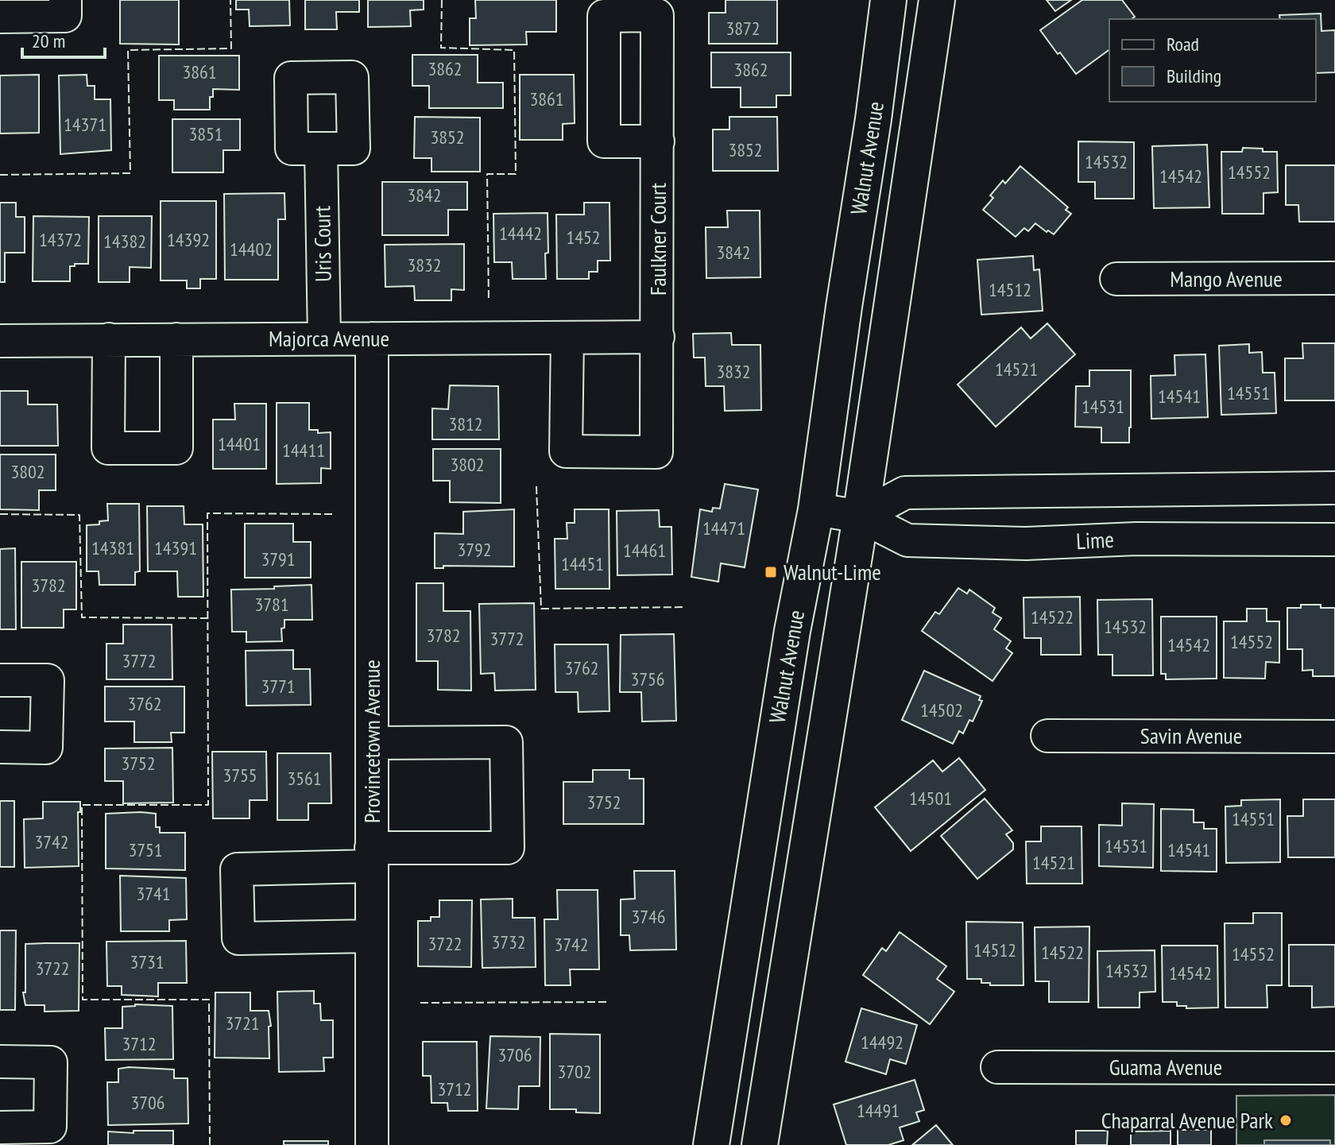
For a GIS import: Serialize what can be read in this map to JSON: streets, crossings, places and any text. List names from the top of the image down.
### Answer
{
  "streets": {
    "main road": ["Walnut Avenue"],
    "street": [
      "Faulkner Court",
      "Uris Court",
      "Mango Avenue",
      "Majorca Avenue",
      "Lime",
      "Savin Avenue",
      "Provincetown Avenue",
      "Guama Avenue"
    ]
  },
  "crossings": [
    ["Walnut Avenue", "Lime"],
    ["Faulkner Court", "Majorca Avenue"],
    ["Uris Court", "Majorca Avenue"],
    ["Majorca Avenue", "Provincetown Avenue"]
  ],
  "places": {
    "transit": ["Walnut-Lime"],
    "other": ["Chaparral Avenue Park"]
  },
  "house_numbers": [
    "3872",
    "3862",
    "3862",
    "3861",
    "3861",
    "14371",
    "3851",
    "3852",
    "3852",
    "14532",
    "14552",
    "14542",
    "3842",
    "14442",
    "1452",
    "14372",
    "14392",
    "14382",
    "14402",
    "3842",
    "3832",
    "14512",
    "14521",
    "3832",
    "14551",
    "14541",
    "14531",
    "3812",
    "14401",
    "14411",
    "3802",
    "3802",
    "14471",
    "14381",
    "14391",
    "3792",
    "14461",
    "3791",
    "14451",
    "3782",
    "3781",
    "14522",
    "14532",
    "3782",
    "3772",
    "14552",
    "14542",
    "3772",
    "3762",
    "3756",
    "3771",
    "3762",
    "14502",
    "3752",
    "3755",
    "3561",
    "14501",
    "3752",
    "14551",
    "3742",
    "14531",
    "3751",
    "14541",
    "14521",
    "3741",
    "3746",
    "3732",
    "3722",
    "3742",
    "14512",
    "14522",
    "14552",
    "3731",
    "3722",
    "14532",
    "14542",
    "3721",
    "14492",
    "3712",
    "3706",
    "3702",
    "3712",
    "3706",
    "14491"
  ],
  "legend": ["Road", "Building"],
  "scale_bar": "20 m"
}
